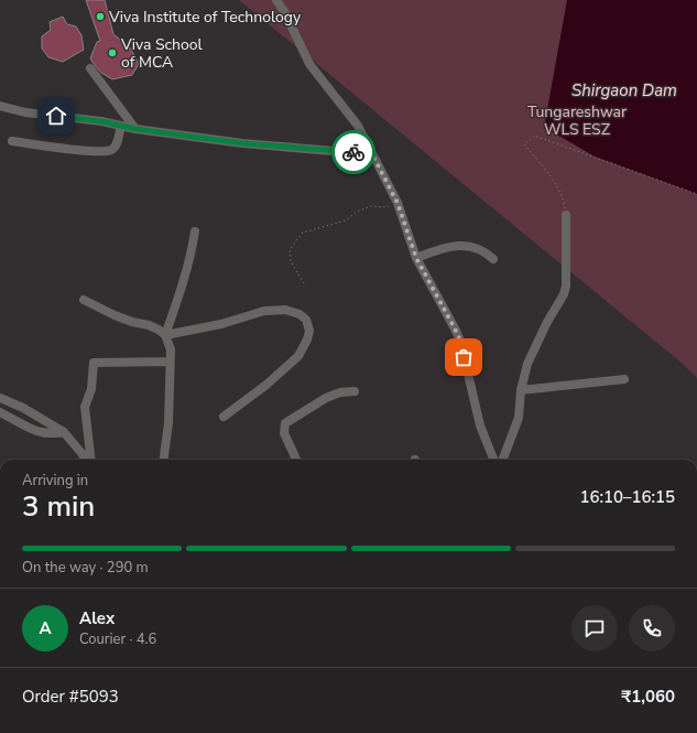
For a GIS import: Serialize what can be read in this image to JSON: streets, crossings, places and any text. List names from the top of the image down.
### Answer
{
  "water": ["Shirgaon Dam"],
  "parks": ["Tungareshwar WLS ESZ"],
  "places": ["Viva Institute of Technology", "Viva School of MCA"],
  "page": {
    "heading": ["3 min", "Arriving in", "16:10–16:15"],
    "panel": [
      "Alex",
      "Courier · 4.6",
      "Order #5093",
      "₹1,060"
    ],
    "bar": "On the way · 290 m",
    "round": "A"
  }
}
